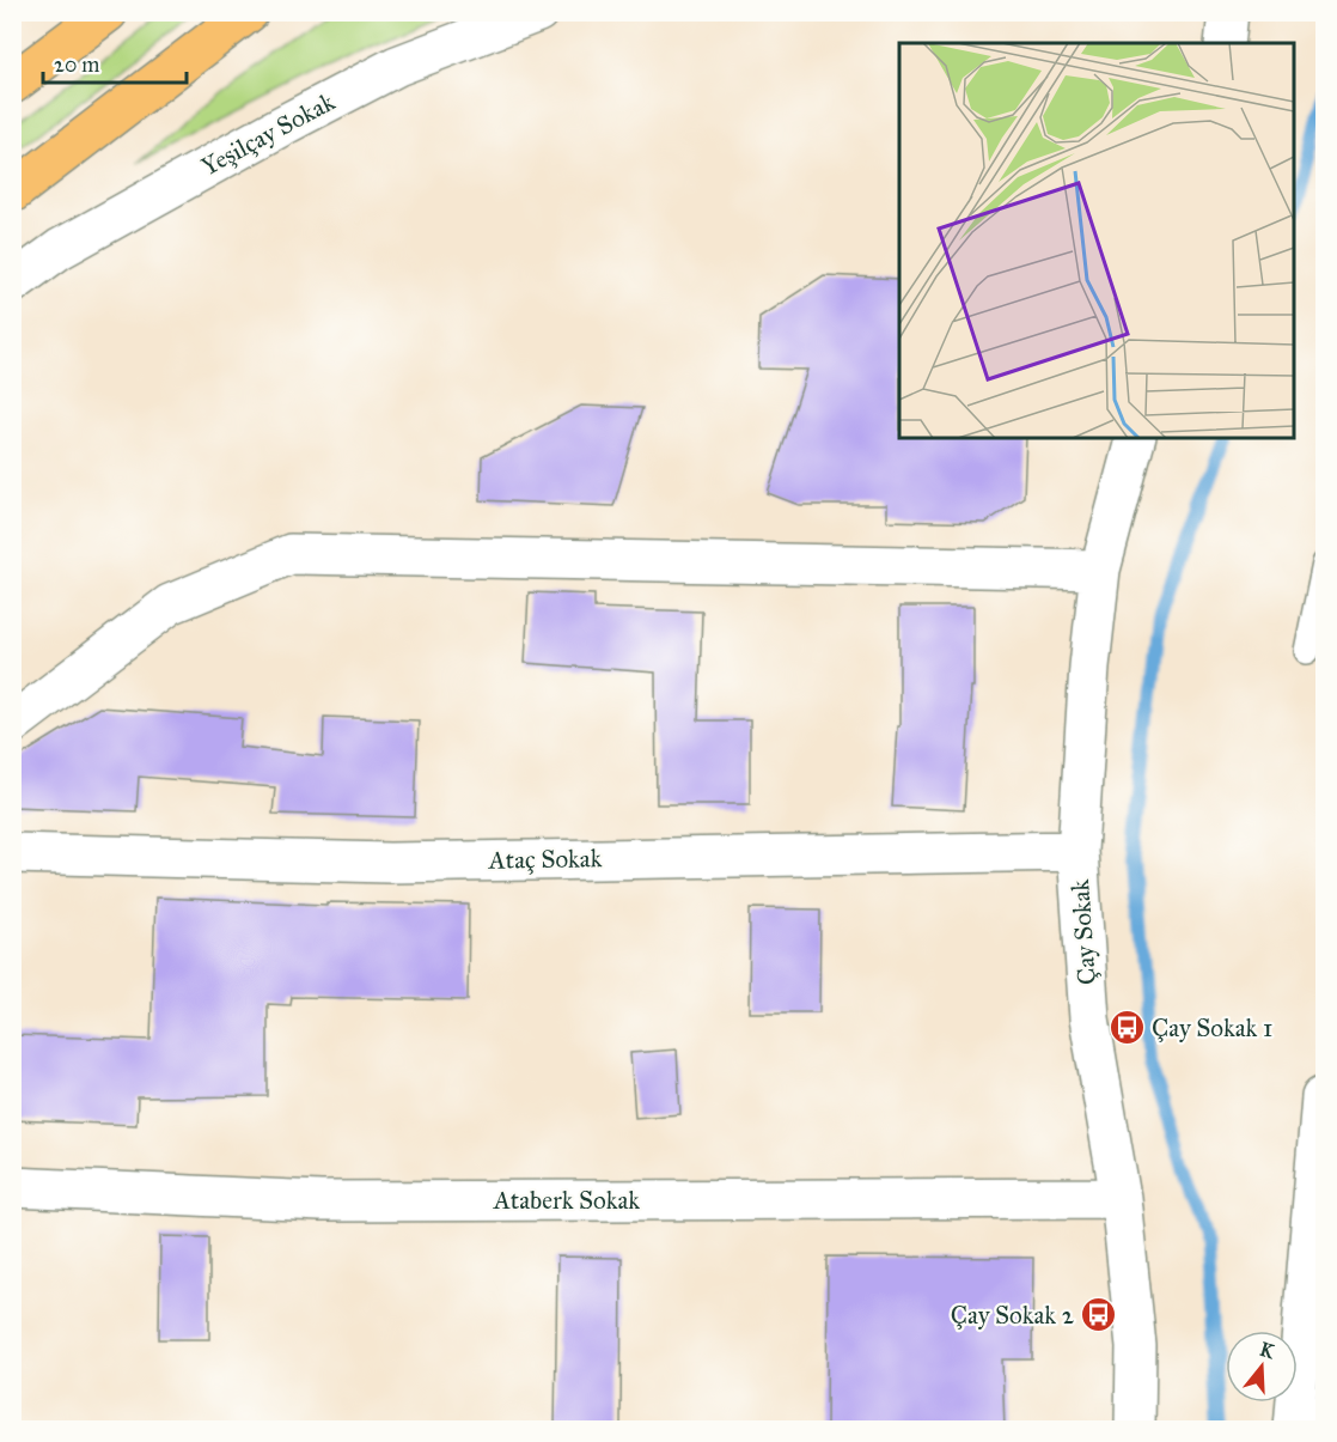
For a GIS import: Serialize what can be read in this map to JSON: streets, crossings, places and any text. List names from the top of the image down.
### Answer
{
  "streets": {
    "street": [
      "Yeşilçay Sokak",
      "Ataç Sokak",
      "Çay Sokak",
      "Ataberk Sokak"
    ]
  },
  "crossings": [
    ["Ataç Sokak", "Çay Sokak"],
    ["Çay Sokak", "Ataberk Sokak"]
  ],
  "places": {
    "bus stop": ["Çay Sokak 1", "Çay Sokak 2"]
  },
  "scale_bar": "20 m",
  "north": "top"
}
